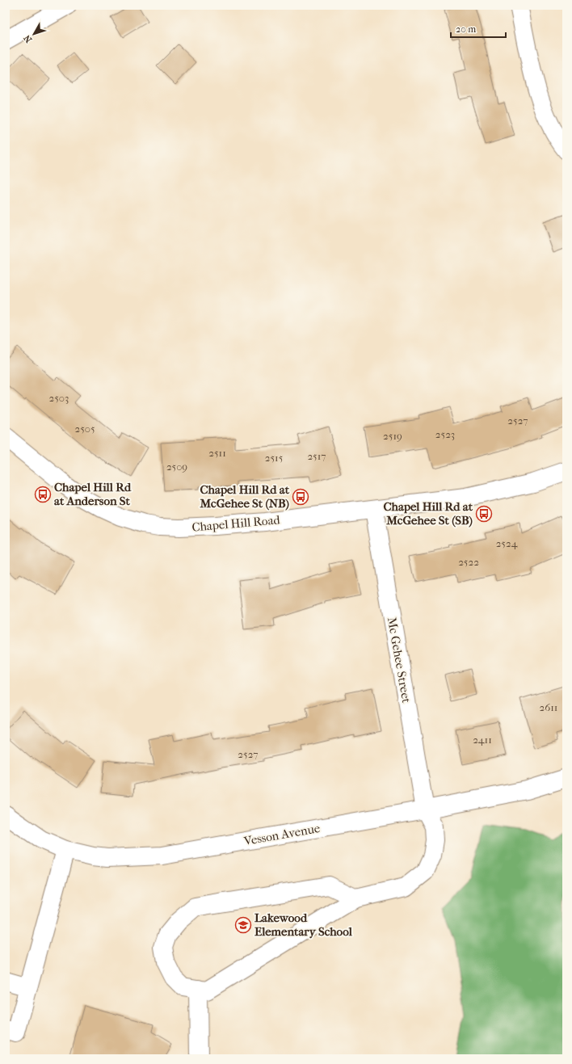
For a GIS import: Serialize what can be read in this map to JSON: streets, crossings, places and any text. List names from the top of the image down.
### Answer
{
  "streets": {
    "street": ["Chapel Hill Road", "Mc Gehee Street", "Vesson Avenue"]
  },
  "crossings": [
    ["Chapel Hill Road", "Mc Gehee Street"],
    ["Mc Gehee Street", "Vesson Avenue"]
  ],
  "places": {
    "bus stop": ["Chapel Hill Rd at Anderson St", "Chapel Hill Rd at McGehee St (NB)", "Chapel Hill Rd at McGehee St (SB)"],
    "school or university": ["Lakewood Elementary School"]
  },
  "house_numbers": [
    "2503",
    "2527",
    "2505",
    "2523",
    "2519",
    "2511",
    "2517",
    "2515",
    "2509",
    "2524",
    "2522",
    "2611",
    "2411",
    "2527"
  ],
  "scale_bar": "20 m",
  "north": "bottom left"
}
